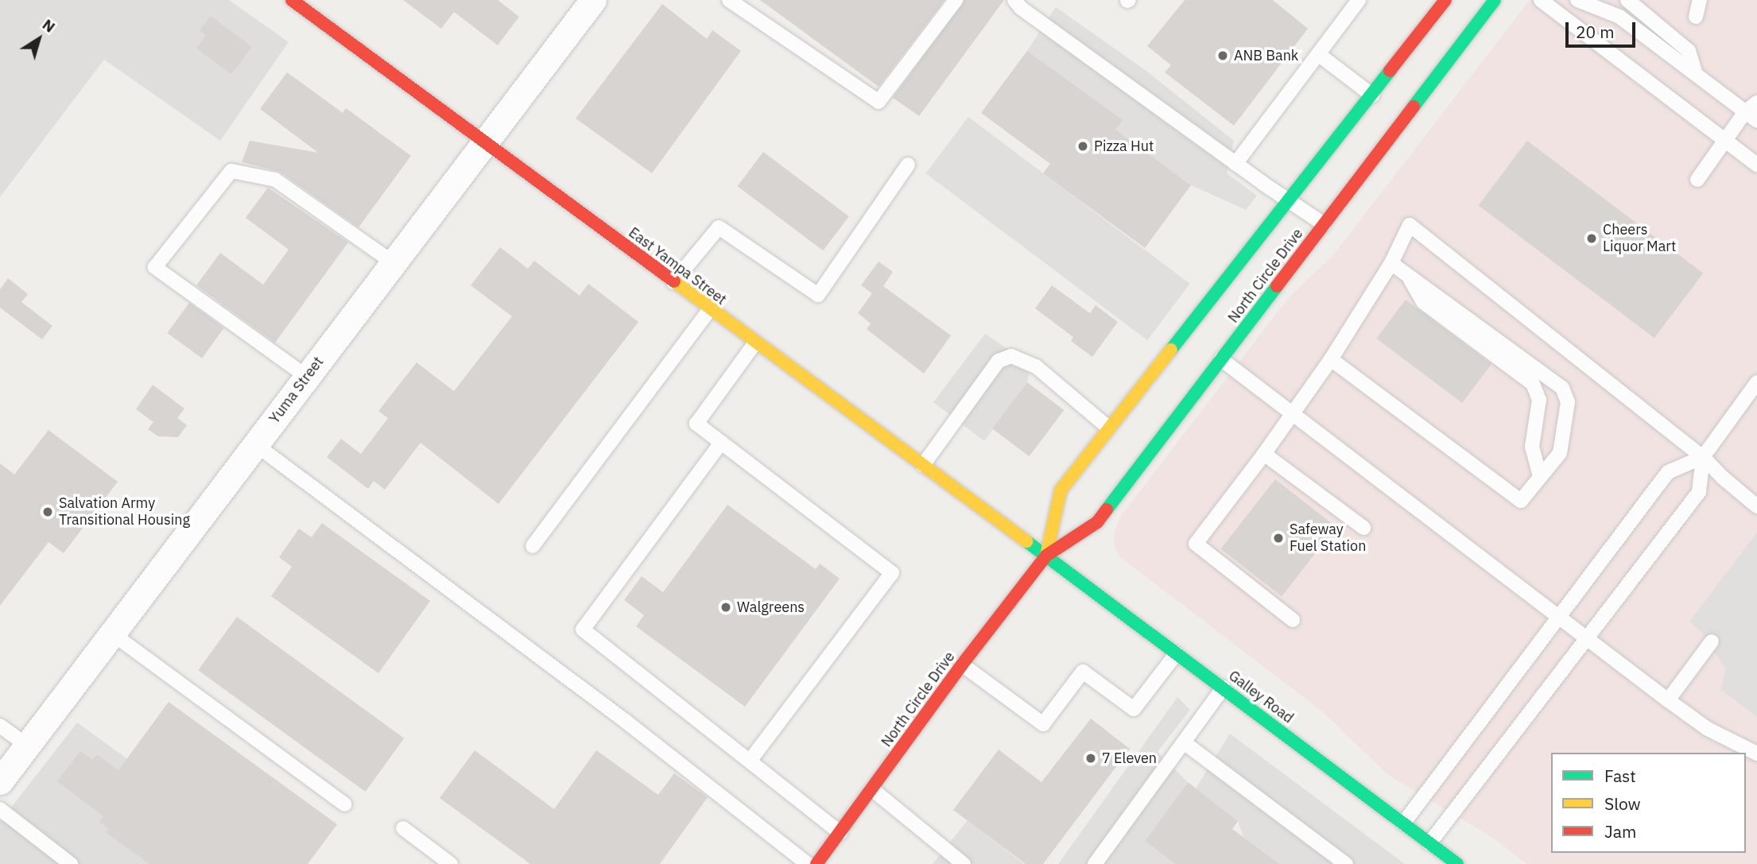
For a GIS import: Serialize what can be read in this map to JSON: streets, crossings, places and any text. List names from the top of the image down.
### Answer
{
  "streets": {
    "main road": ["East Yampa Street", "North Circle Drive", "Galley Road"],
    "street": ["Yuma Street"]
  },
  "crossings": [
    ["East Yampa Street", "North Circle Drive"],
    ["East Yampa Street", "Yuma Street"],
    ["East Yampa Street", "Galley Road"],
    ["North Circle Drive", "Galley Road"]
  ],
  "places": [
    "ANB Bank",
    "Pizza Hut",
    "Cheers Liquor Mart",
    "Salvation Army Transitional Housing",
    "Safeway Fuel Station",
    "Walgreens",
    "7 Eleven"
  ],
  "legend": ["Fast", "Slow", "Jam"],
  "scale_bar": "20 m",
  "north": "top right"
}
